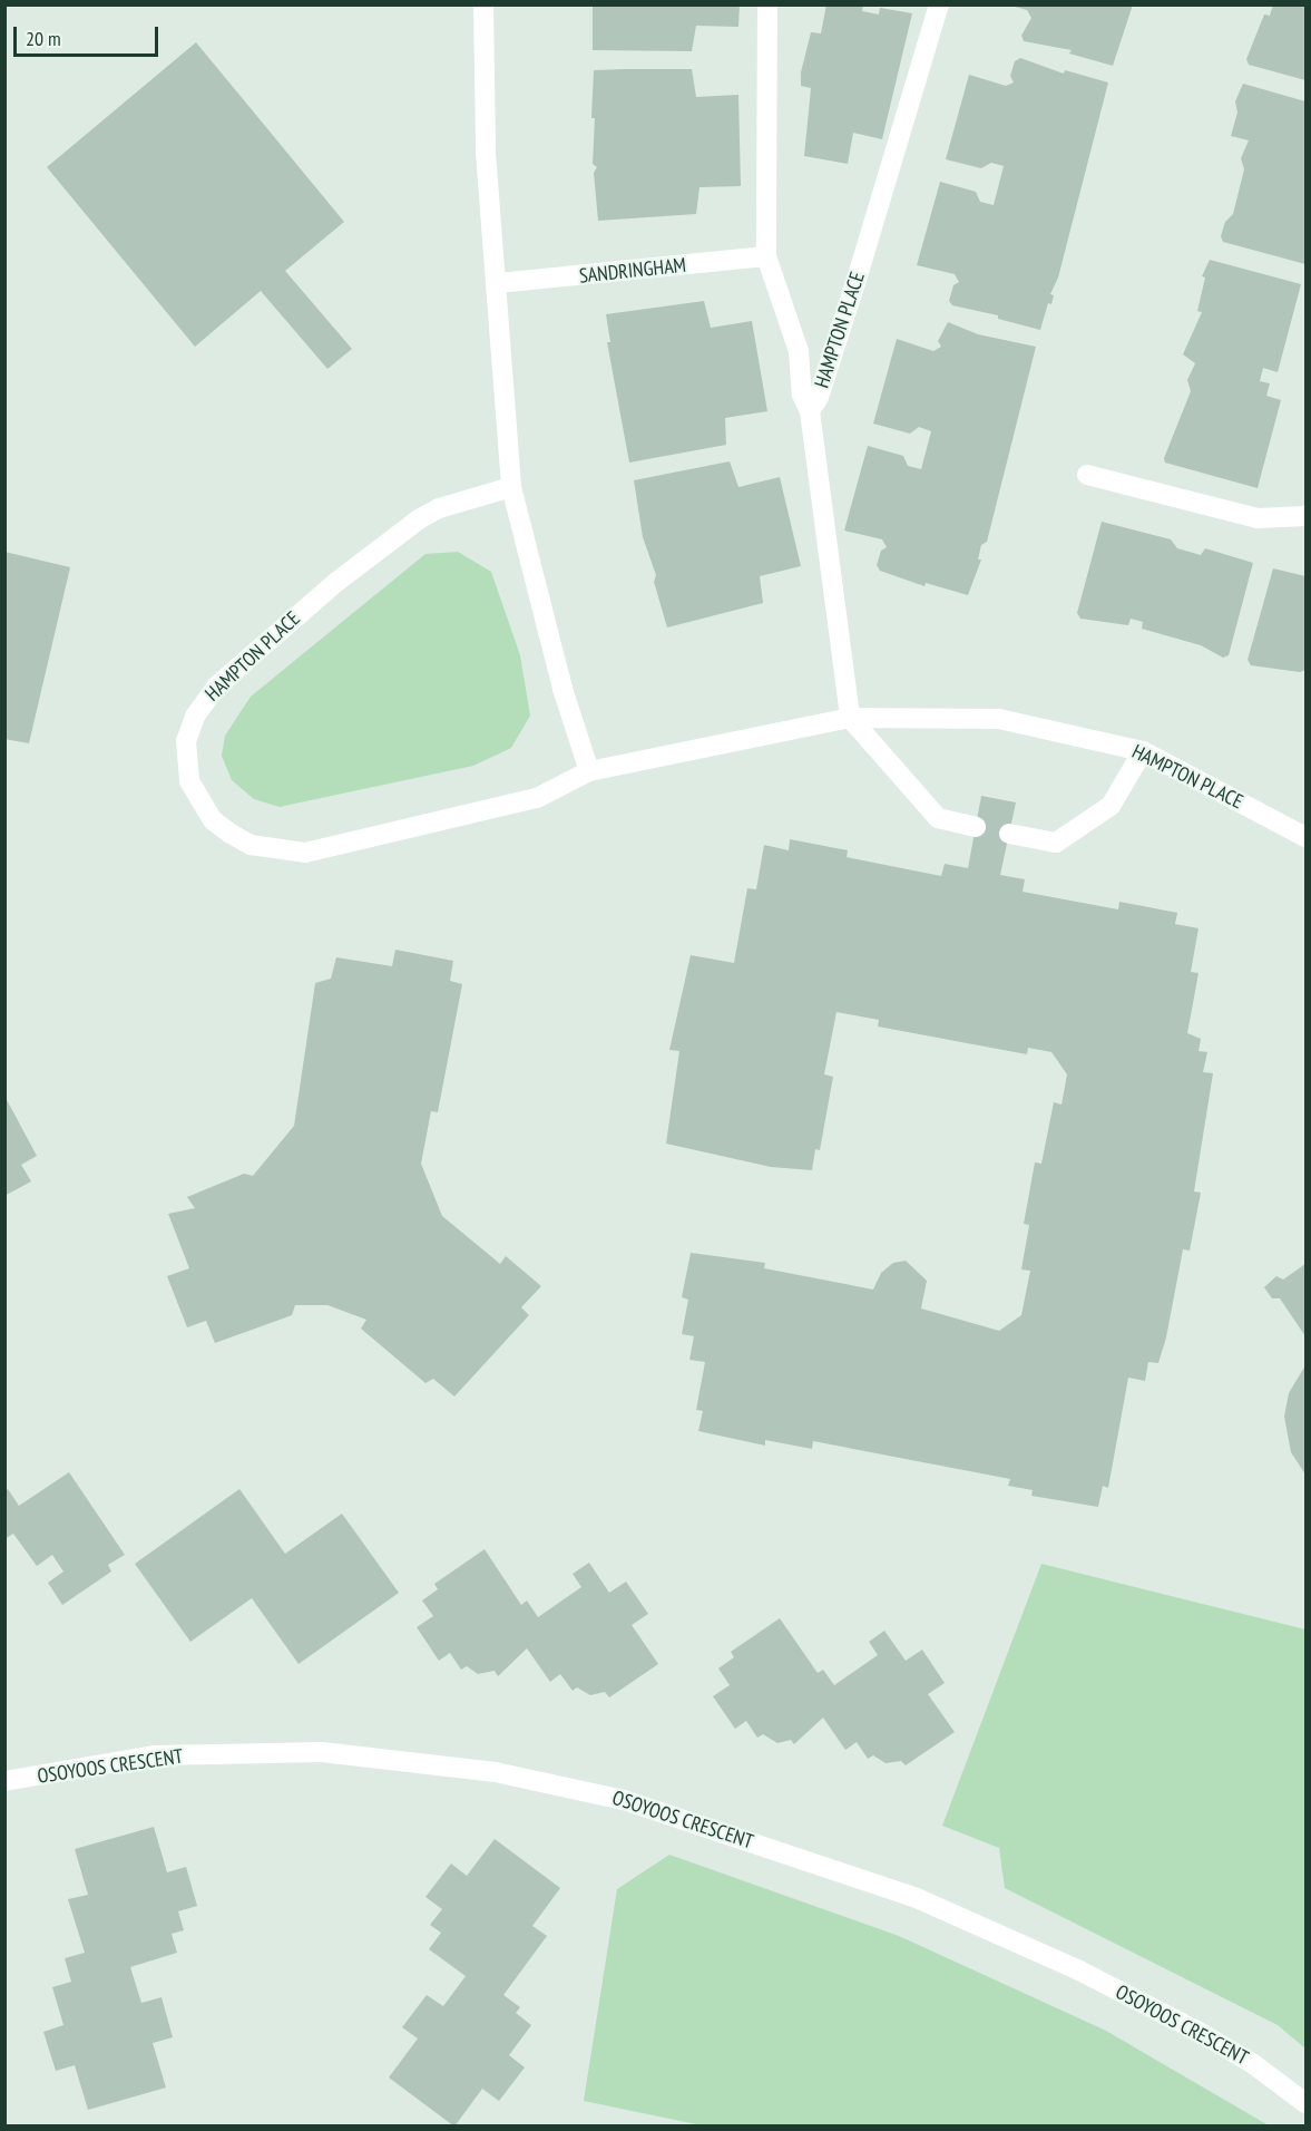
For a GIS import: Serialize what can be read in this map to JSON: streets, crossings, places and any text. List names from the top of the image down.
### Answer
{
  "streets": {
    "street": ["SANDRINGHAM", "HAMPTON PLACE", "OSOYOOS CRESCENT"]
  },
  "crossings": [
    ["SANDRINGHAM", "HAMPTON PLACE"]
  ],
  "scale_bar": "20 m"
}
